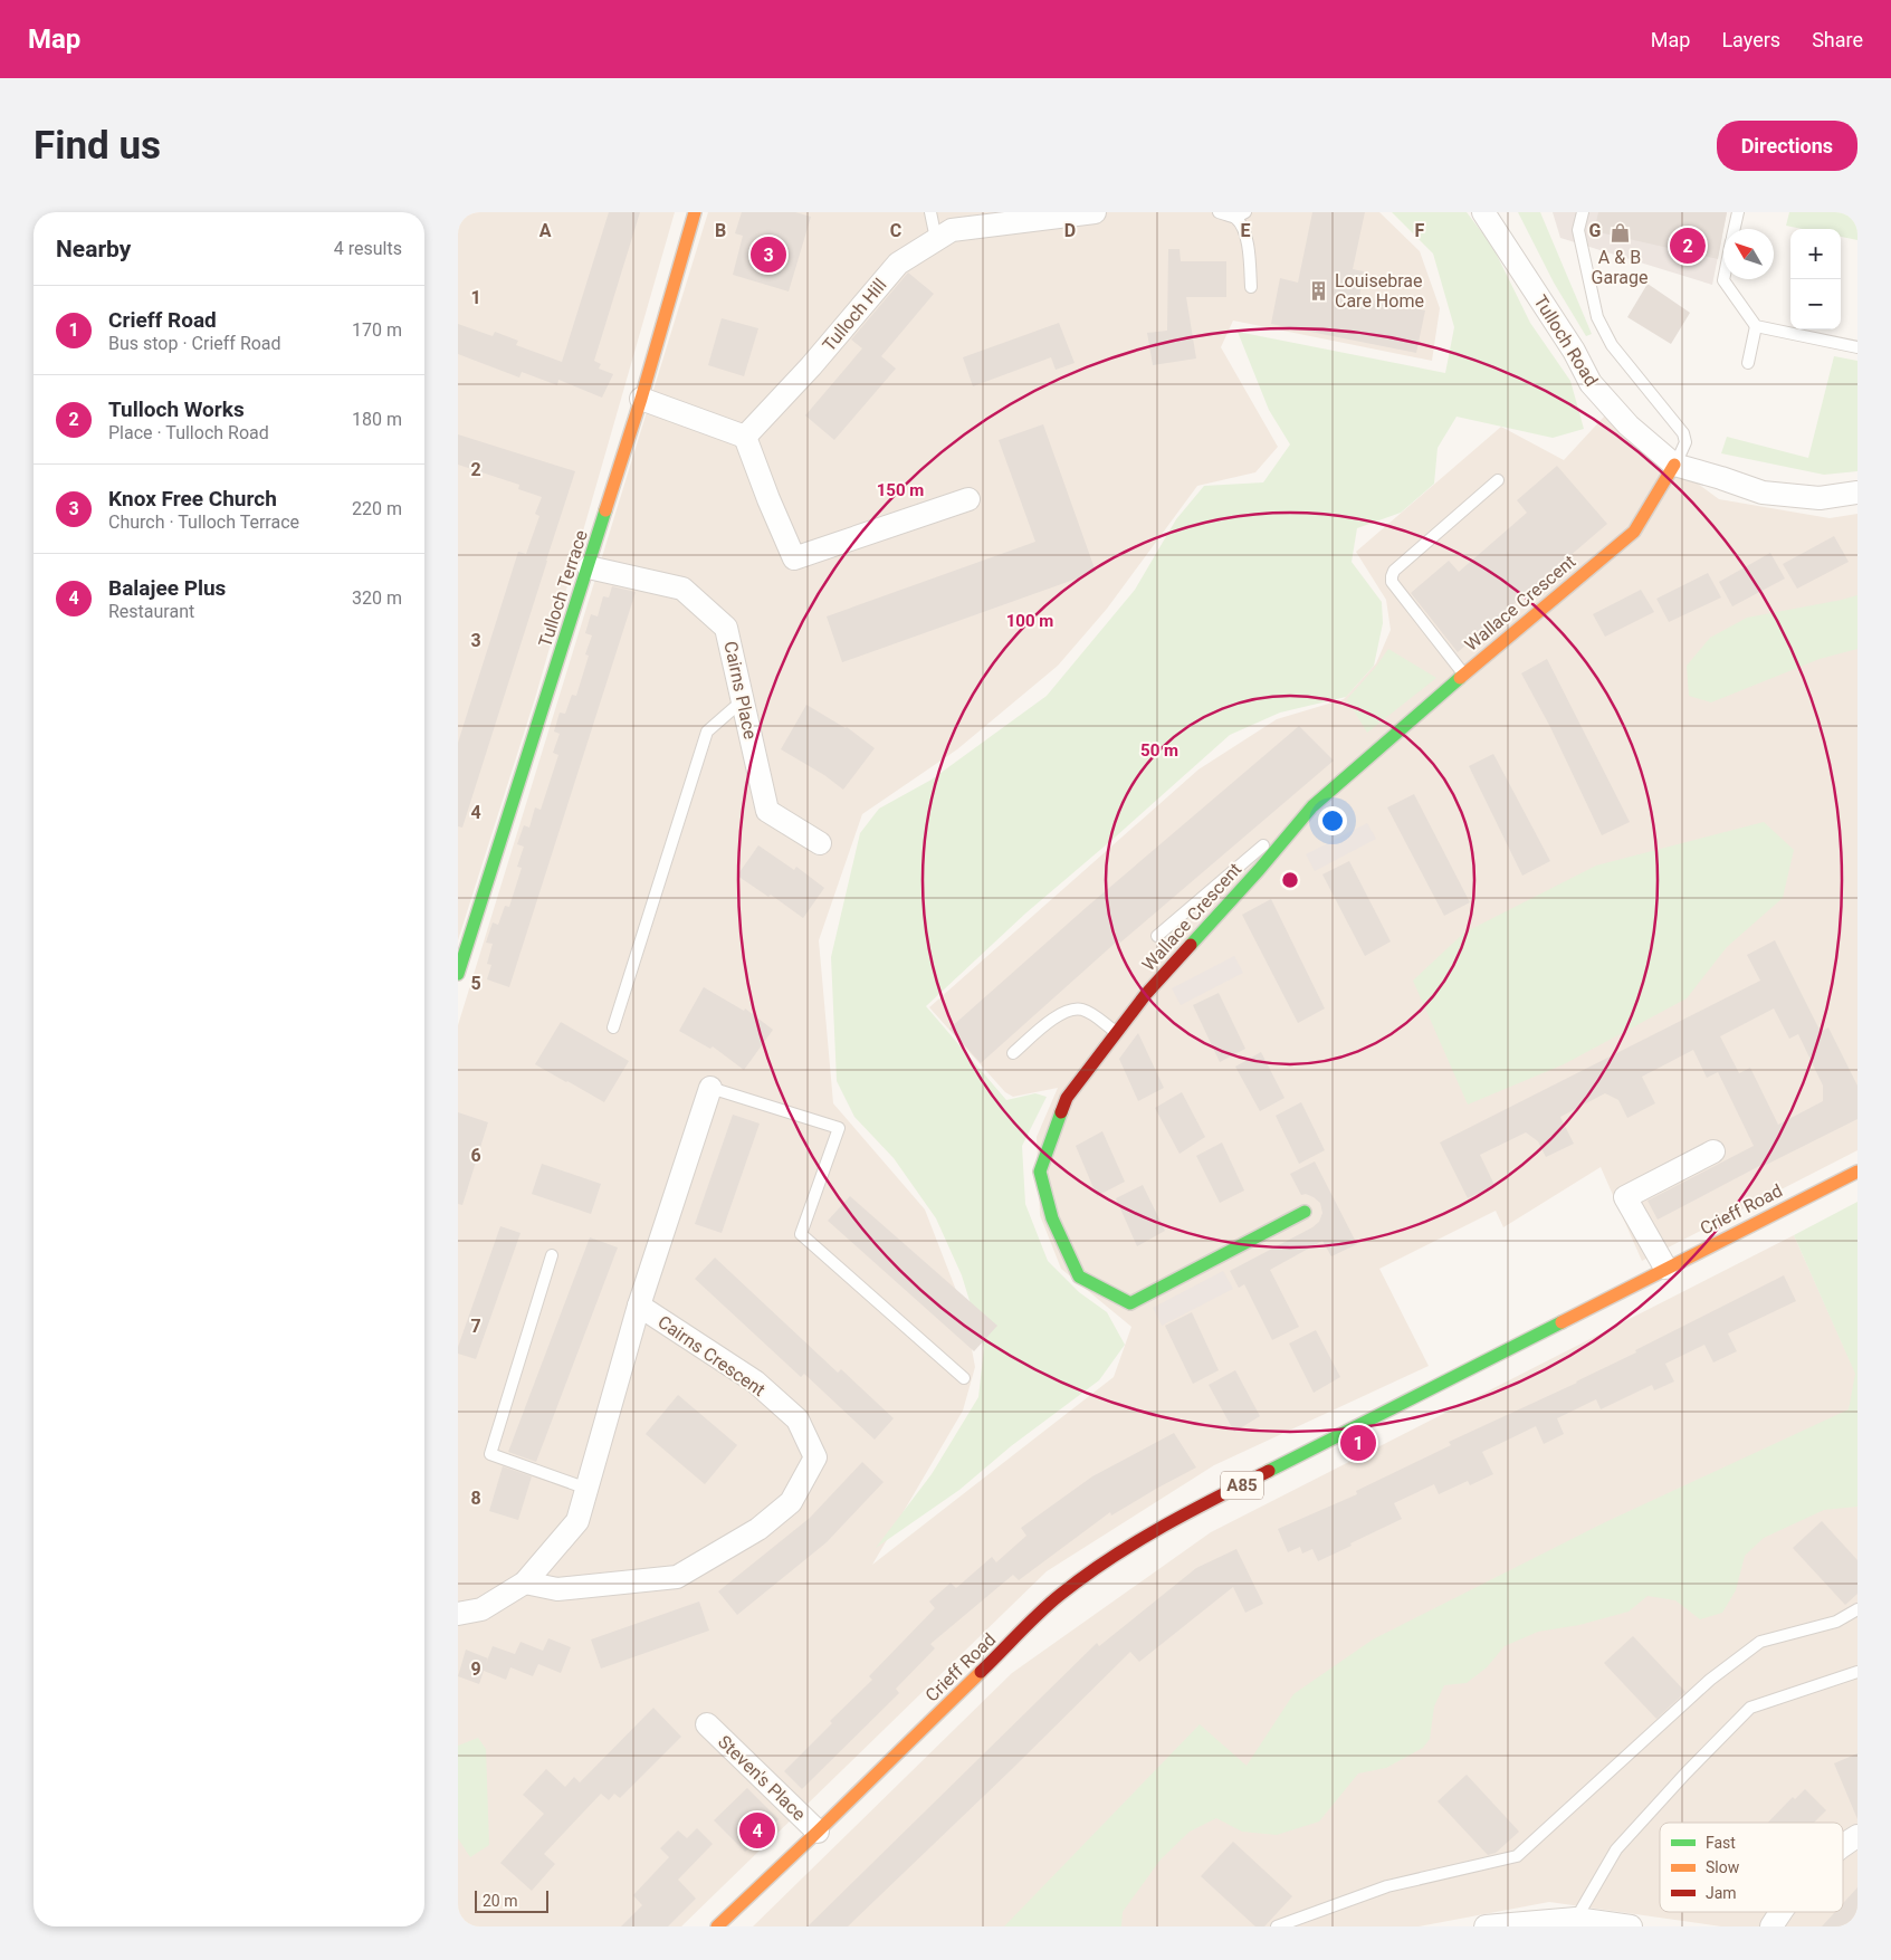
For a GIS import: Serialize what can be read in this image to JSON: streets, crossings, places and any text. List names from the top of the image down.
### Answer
{
  "streets": {
    "street": [
      "Tulloch Hill",
      "Tulloch Road",
      "Tulloch Terrace",
      "Wallace Crescent",
      "Cairns Place",
      "Crieff Road",
      "Cairns Crescent",
      "A85",
      "Steven's Place"
    ]
  },
  "crossings": [
    ["Tulloch Road", "Wallace Crescent"],
    ["Tulloch Terrace", "Cairns Place"],
    ["Crieff Road", "Steven's Place"]
  ],
  "places": {
    "shop": ["A & B Garage"],
    "building": ["Louisebrae Care Home"]
  },
  "legend": ["Fast", "Slow", "Jam"],
  "scale_bar": "20 m",
  "north": "top left",
  "page": {
    "header": "Map",
    "nav": ["Map", "Layers", "Share"],
    "buttons": "Directions",
    "title": "Find us",
    "heading": ["Nearby", "4 results"],
    "pins": [
      "2",
      "3",
      "1",
      "4"
    ],
    "map_buttons": ["+", "−"],
    "list": [
      {
        "mark": "1",
        "name": "Crieff Road",
        "note": "Bus stop · Crieff Road",
        "value": "170 m"
      },
      {
        "mark": "2",
        "name": "Tulloch Works",
        "note": "Place · Tulloch Road",
        "value": "180 m"
      },
      {
        "mark": "3",
        "name": "Knox Free Church",
        "note": "Church · Tulloch Terrace",
        "value": "220 m"
      },
      {
        "mark": "4",
        "name": "Balajee Plus",
        "note": "Restaurant",
        "value": "320 m"
      }
    ],
    "scale": "20 m"
  },
  "grid": {
    "columns": [
      "A",
      "B",
      "C",
      "D",
      "E",
      "F",
      "G"
    ],
    "rows": [
      "1",
      "2",
      "3",
      "4",
      "5",
      "6",
      "7",
      "8",
      "9"
    ]
  },
  "rings": ["150 m", "100 m", "50 m"]
}
